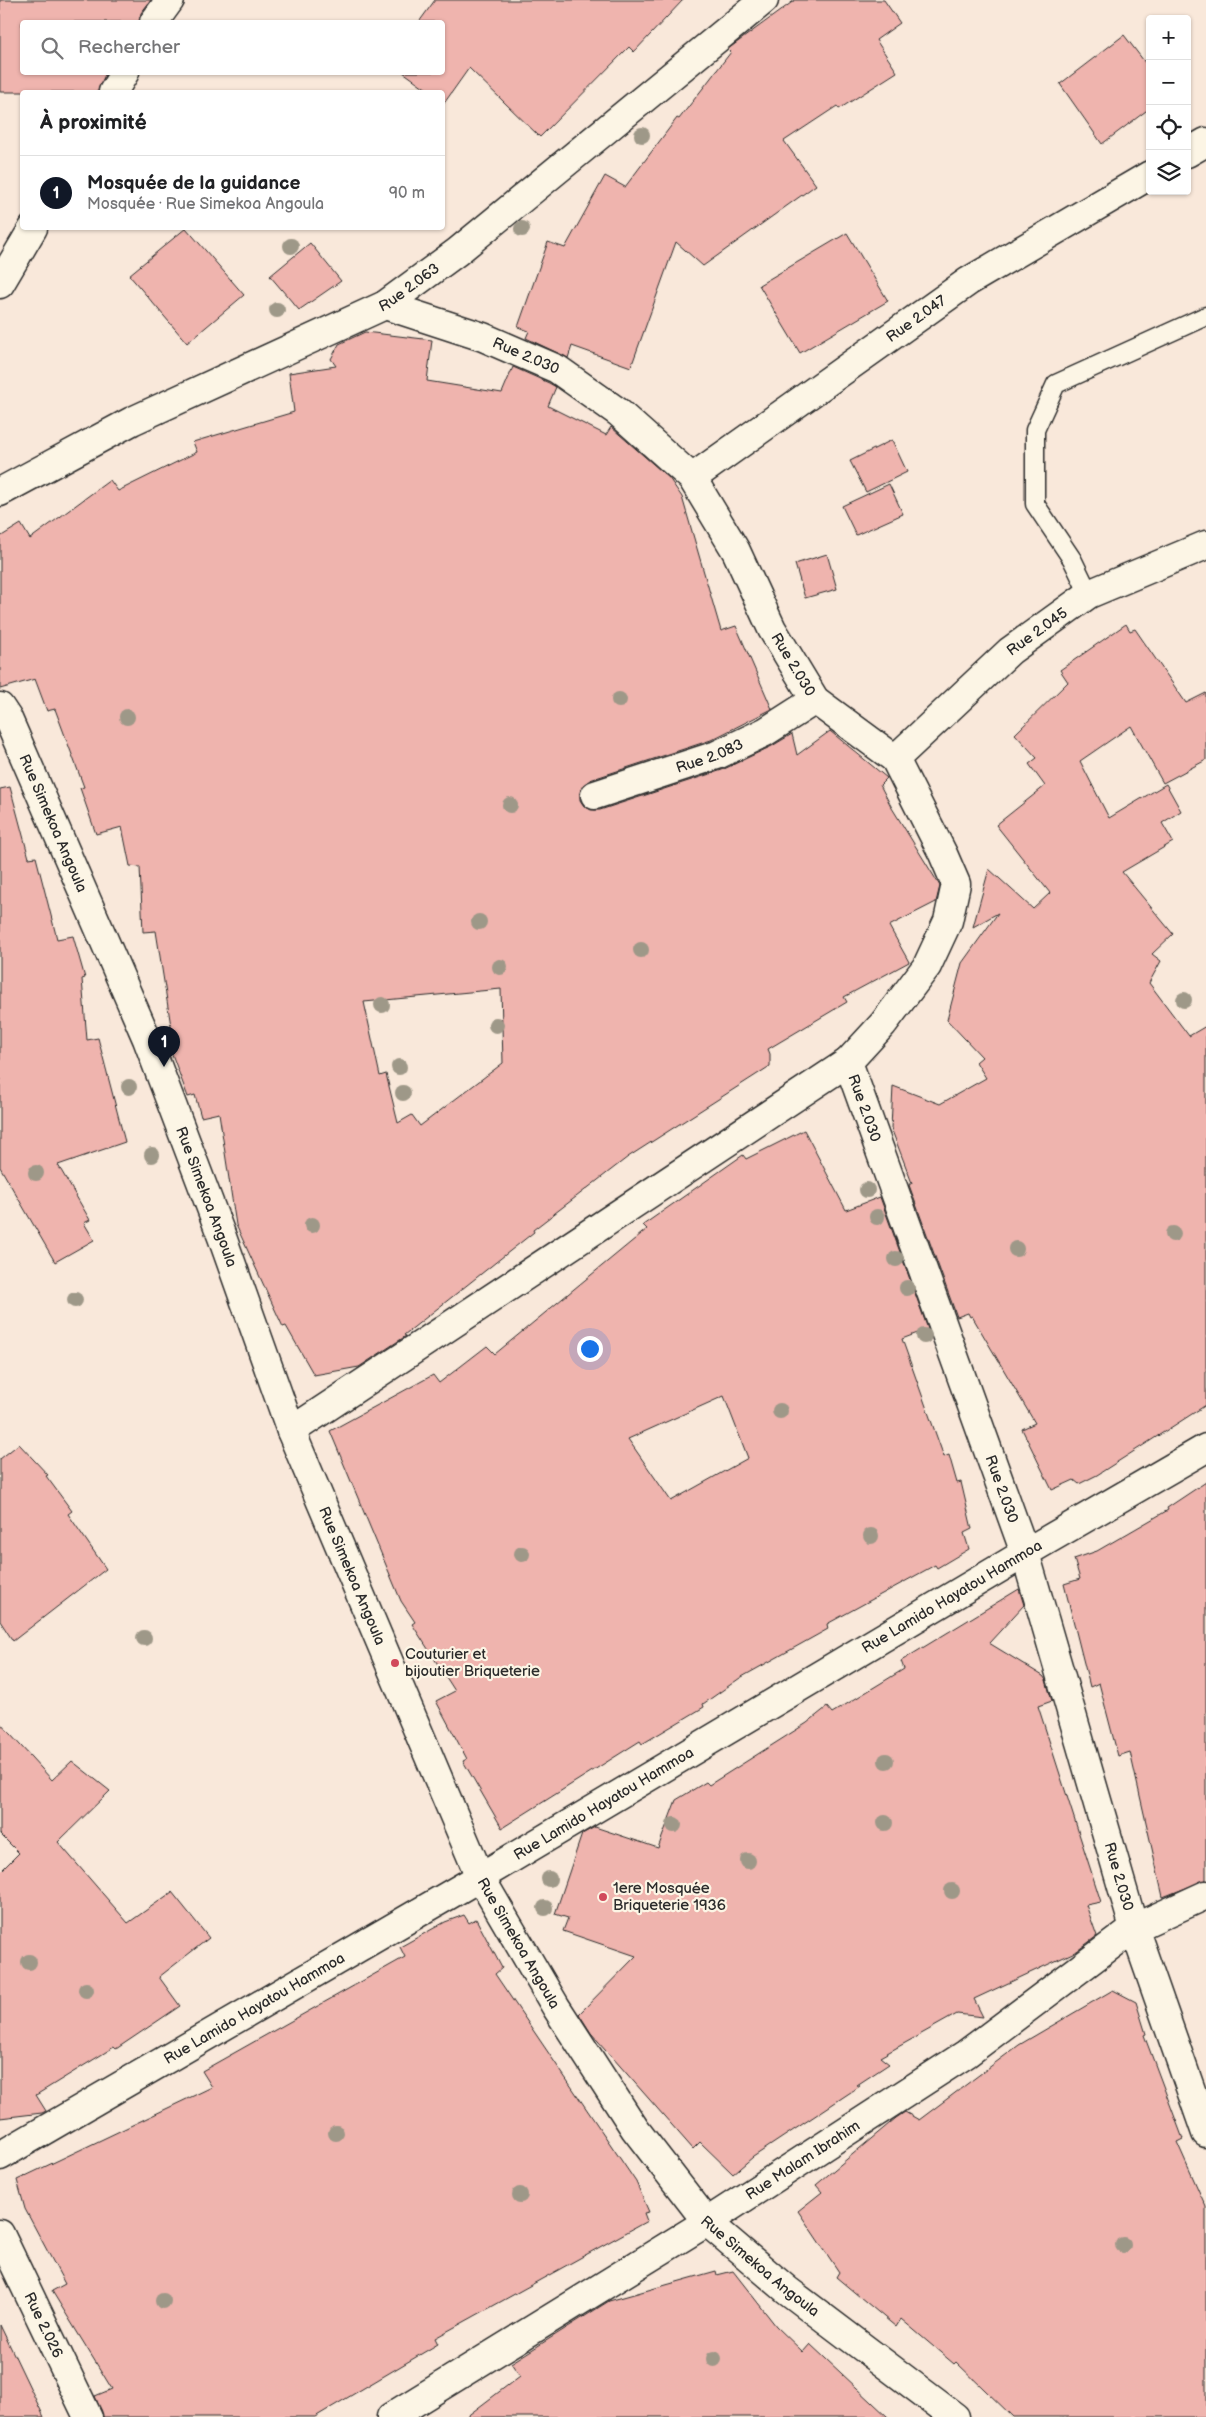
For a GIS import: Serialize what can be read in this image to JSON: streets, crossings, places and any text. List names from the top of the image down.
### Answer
{
  "streets": {
    "street": [
      "Rue 2.063",
      "Rue 2.047",
      "Rue 2.030",
      "Rue 2.045",
      "Rue 2.083",
      "Rue Simekoa Angoula",
      "Rue Lamido Hayatou Hammoa",
      "Rue Malam Ibrahim",
      "Rue 2.026"
    ]
  },
  "crossings": [
    ["Rue 2.063", "Rue 2.030"],
    ["Rue 2.047", "Rue 2.030"],
    ["Rue 2.030", "Rue 2.045"],
    ["Rue 2.030", "Rue 2.083"],
    ["Rue 2.030", "Rue Lamido Hayatou Hammoa"],
    ["Rue 2.030", "Rue Malam Ibrahim"],
    ["Rue Simekoa Angoula", "Rue Lamido Hayatou Hammoa"],
    ["Rue Simekoa Angoula", "Rue Malam Ibrahim"]
  ],
  "places": ["Couturier et bijoutier Briqueterie", "1ere Mosquée Briqueterie 1936"],
  "page": {
    "map_buttons": ["+", "−"],
    "search": "Rechercher",
    "heading": "À proximité",
    "list": [
      {
        "mark": "1",
        "name": "Mosquée de la guidance",
        "note": "Mosquée · Rue Simekoa Angoula",
        "value": "90 m"
      }
    ],
    "pins": "1"
  }
}
